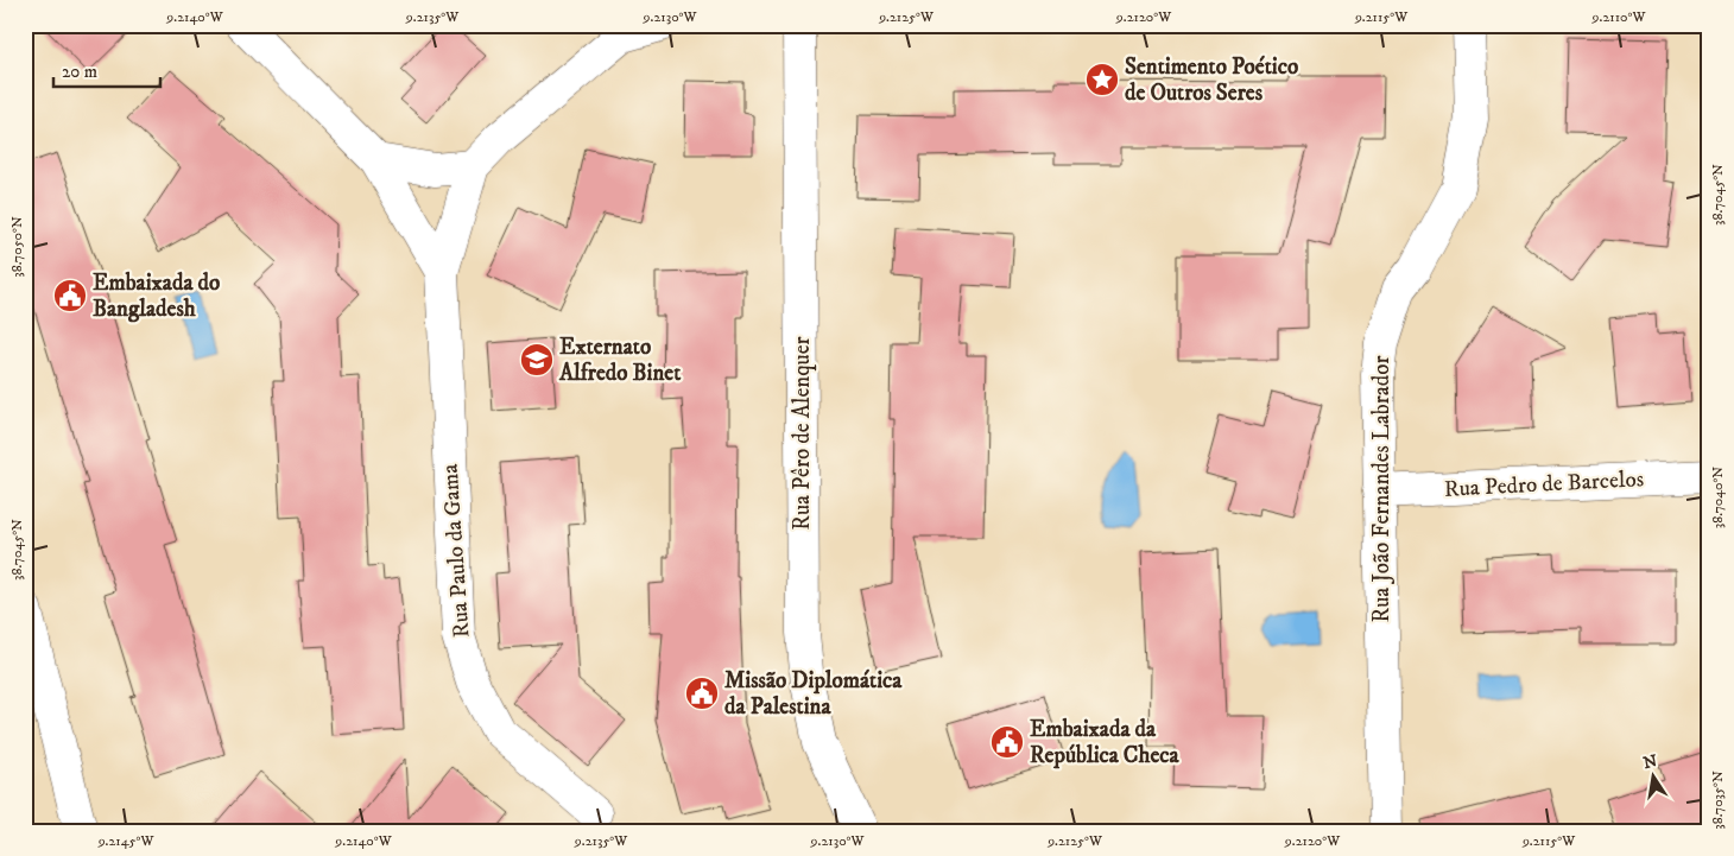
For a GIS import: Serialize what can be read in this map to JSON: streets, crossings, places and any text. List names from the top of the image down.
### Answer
{
  "streets": {
    "street": [
      "Rua Pêro de Alenquer",
      "Rua Pedro de Barcelos",
      "Rua João Fernandes Labrador",
      "Rua Paulo da Gama"
    ]
  },
  "crossings": [
    ["Rua Pedro de Barcelos", "Rua João Fernandes Labrador"]
  ],
  "places": {
    "place": ["Sentimento Poético de Outros Seres"],
    "public building": ["Embaixada do Bangladesh", "Missão Diplomática da Palestina", "Embaixada da República Checa"],
    "school or university": ["Externato Alfredo Binet"]
  },
  "scale_bar": "20 m",
  "north": "top",
  "coordinates": [
    "9.2140°W",
    "9.2135°W",
    "9.2130°W",
    "9.2125°W",
    "9.2120°W",
    "9.2115°W",
    "9.2110°W",
    "38.7045°N",
    "38.7050°N",
    "38.7040°N",
    "38.7035°N",
    "9.2145°W"
  ]
}
